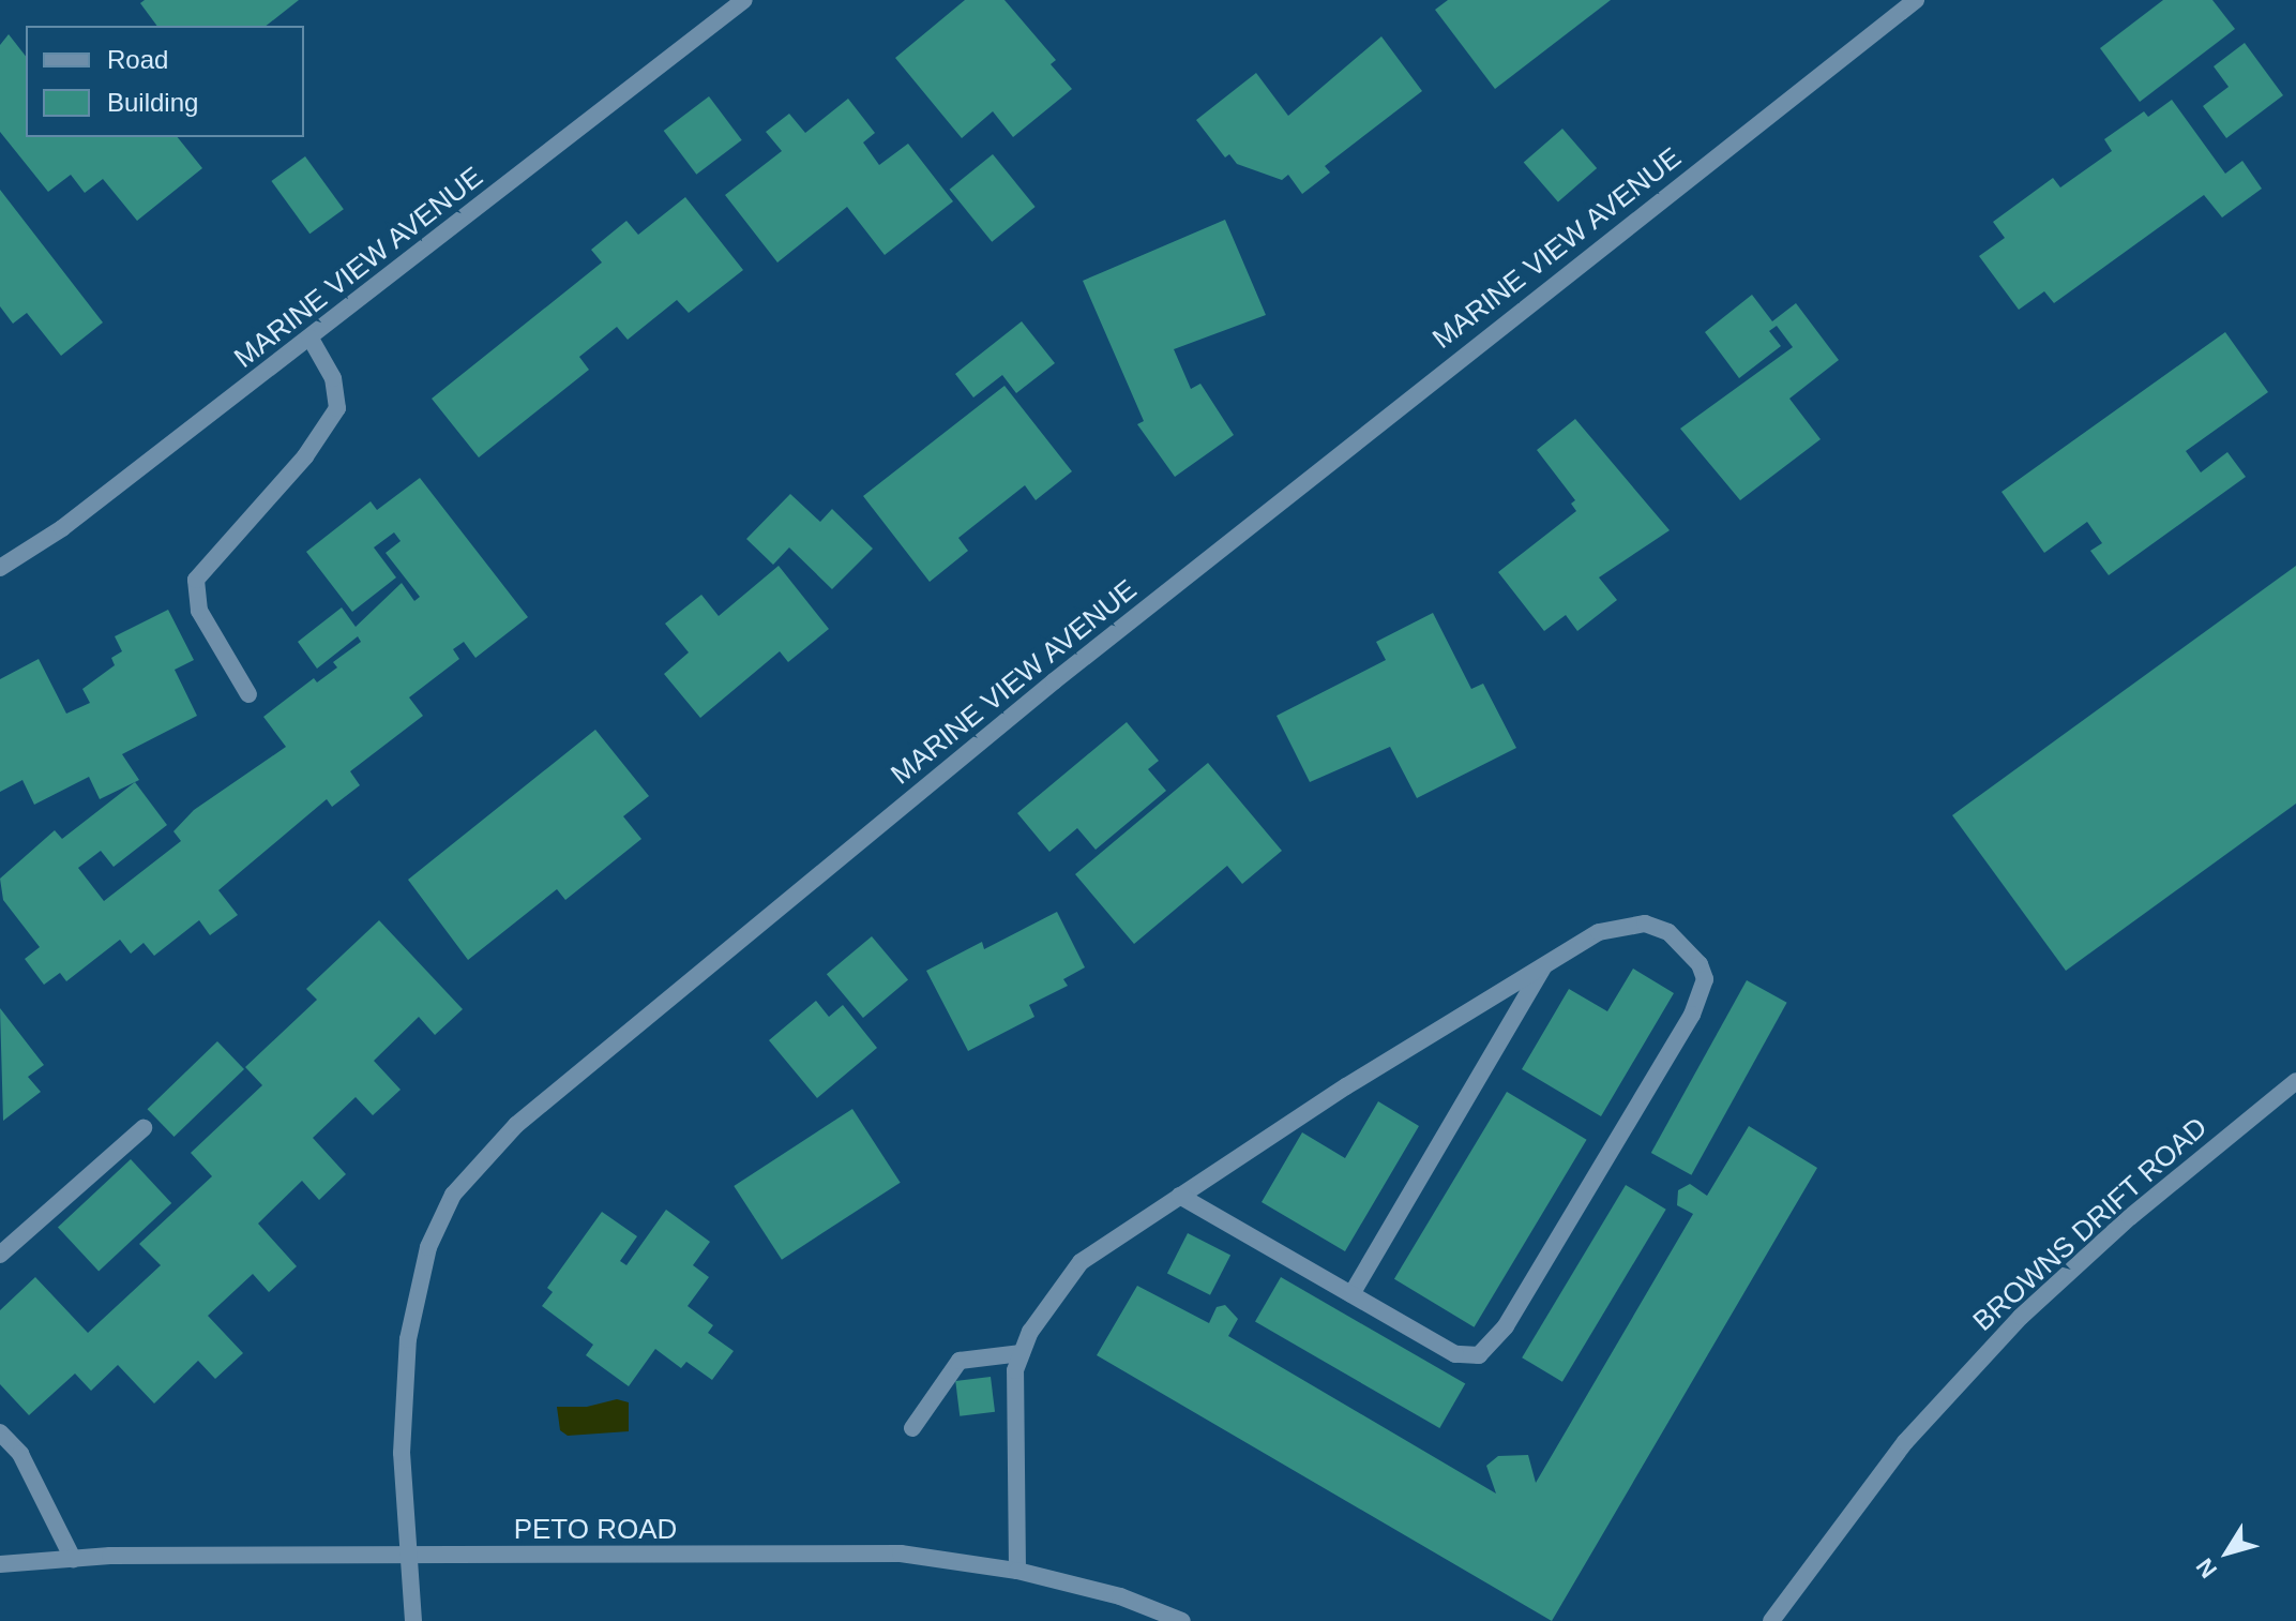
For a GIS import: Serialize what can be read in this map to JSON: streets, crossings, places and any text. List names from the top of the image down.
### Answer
{
  "streets": {
    "street": ["MARINE VIEW AVENUE", "BROWNS DRIFT ROAD", "PETO ROAD"]
  },
  "crossings": [
    ["MARINE VIEW AVENUE", "PETO ROAD"]
  ],
  "legend": ["Road", "Building"],
  "north": "bottom left"
}
